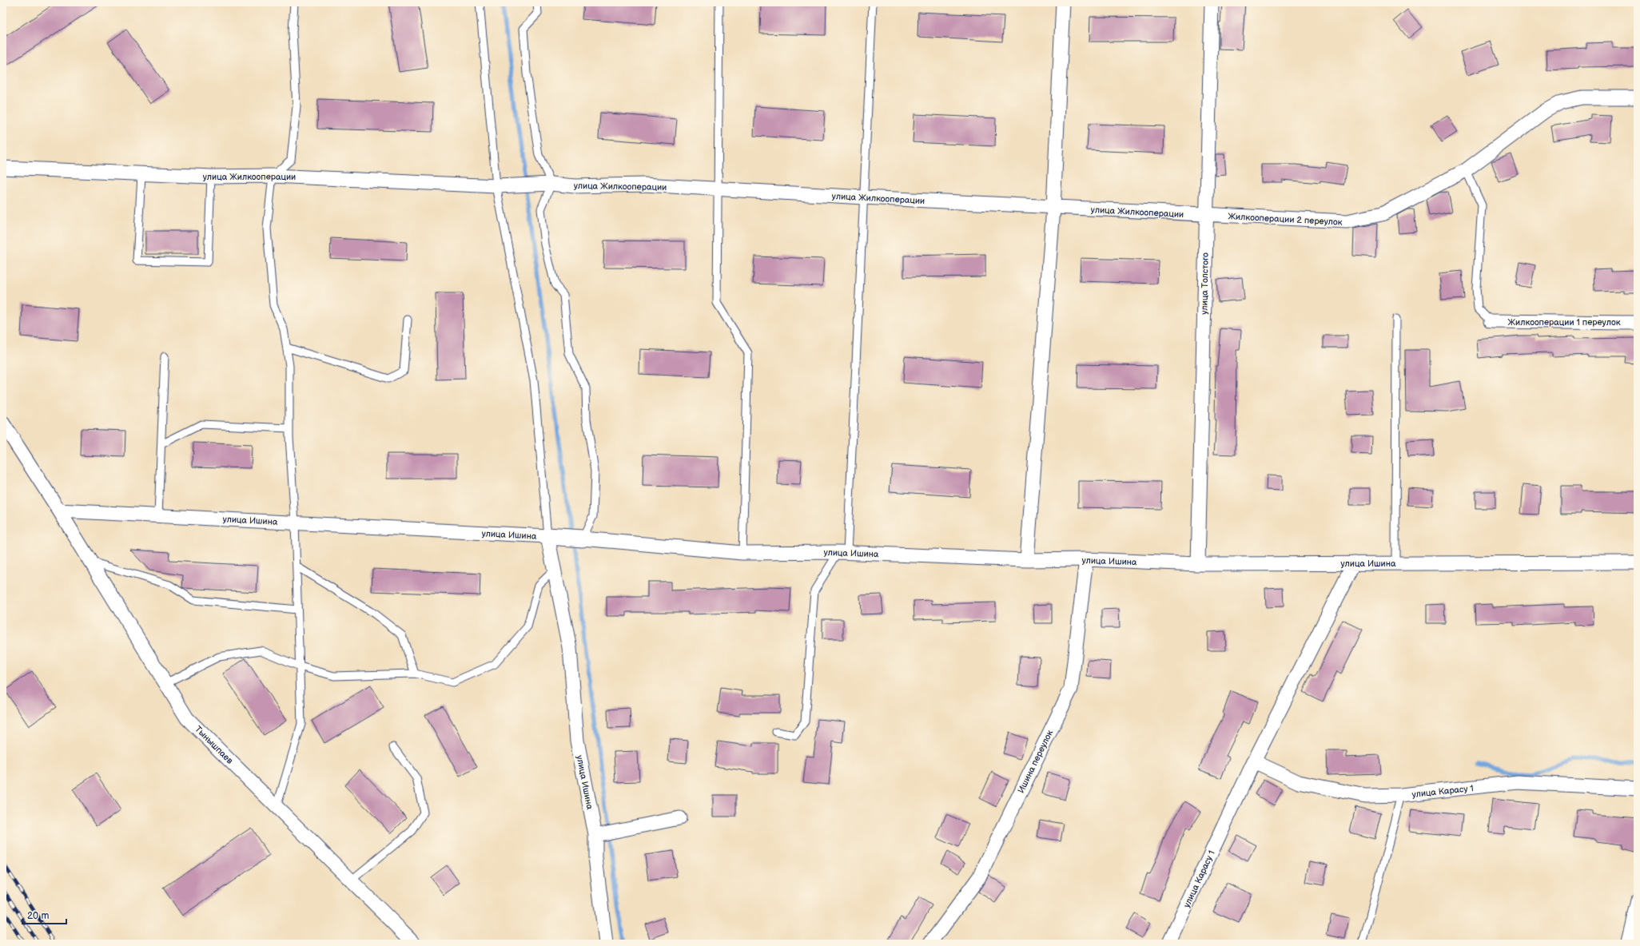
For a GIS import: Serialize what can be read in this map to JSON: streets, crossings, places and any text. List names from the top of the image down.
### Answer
{
  "streets": {
    "street": [
      "улица Жилкооперации",
      "Жилкооперации 2 переулок",
      "улица Толстого",
      "Жилкооперации 1 переулок",
      "улица Ишина",
      "Тынышпаев",
      "Ишина переулок",
      "улица Карасу 1"
    ]
  },
  "crossings": [
    ["улица Жилкооперации", "Жилкооперации 2 переулок"],
    ["улица Жилкооперации", "улица Толстого"],
    ["Жилкооперации 2 переулок", "улица Толстого"],
    ["улица Толстого", "улица Ишина"],
    ["улица Ишина", "Тынышпаев"],
    ["улица Ишина", "Ишина переулок"],
    ["улица Ишина", "улица Карасу 1"]
  ],
  "scale_bar": "20 m"
}
